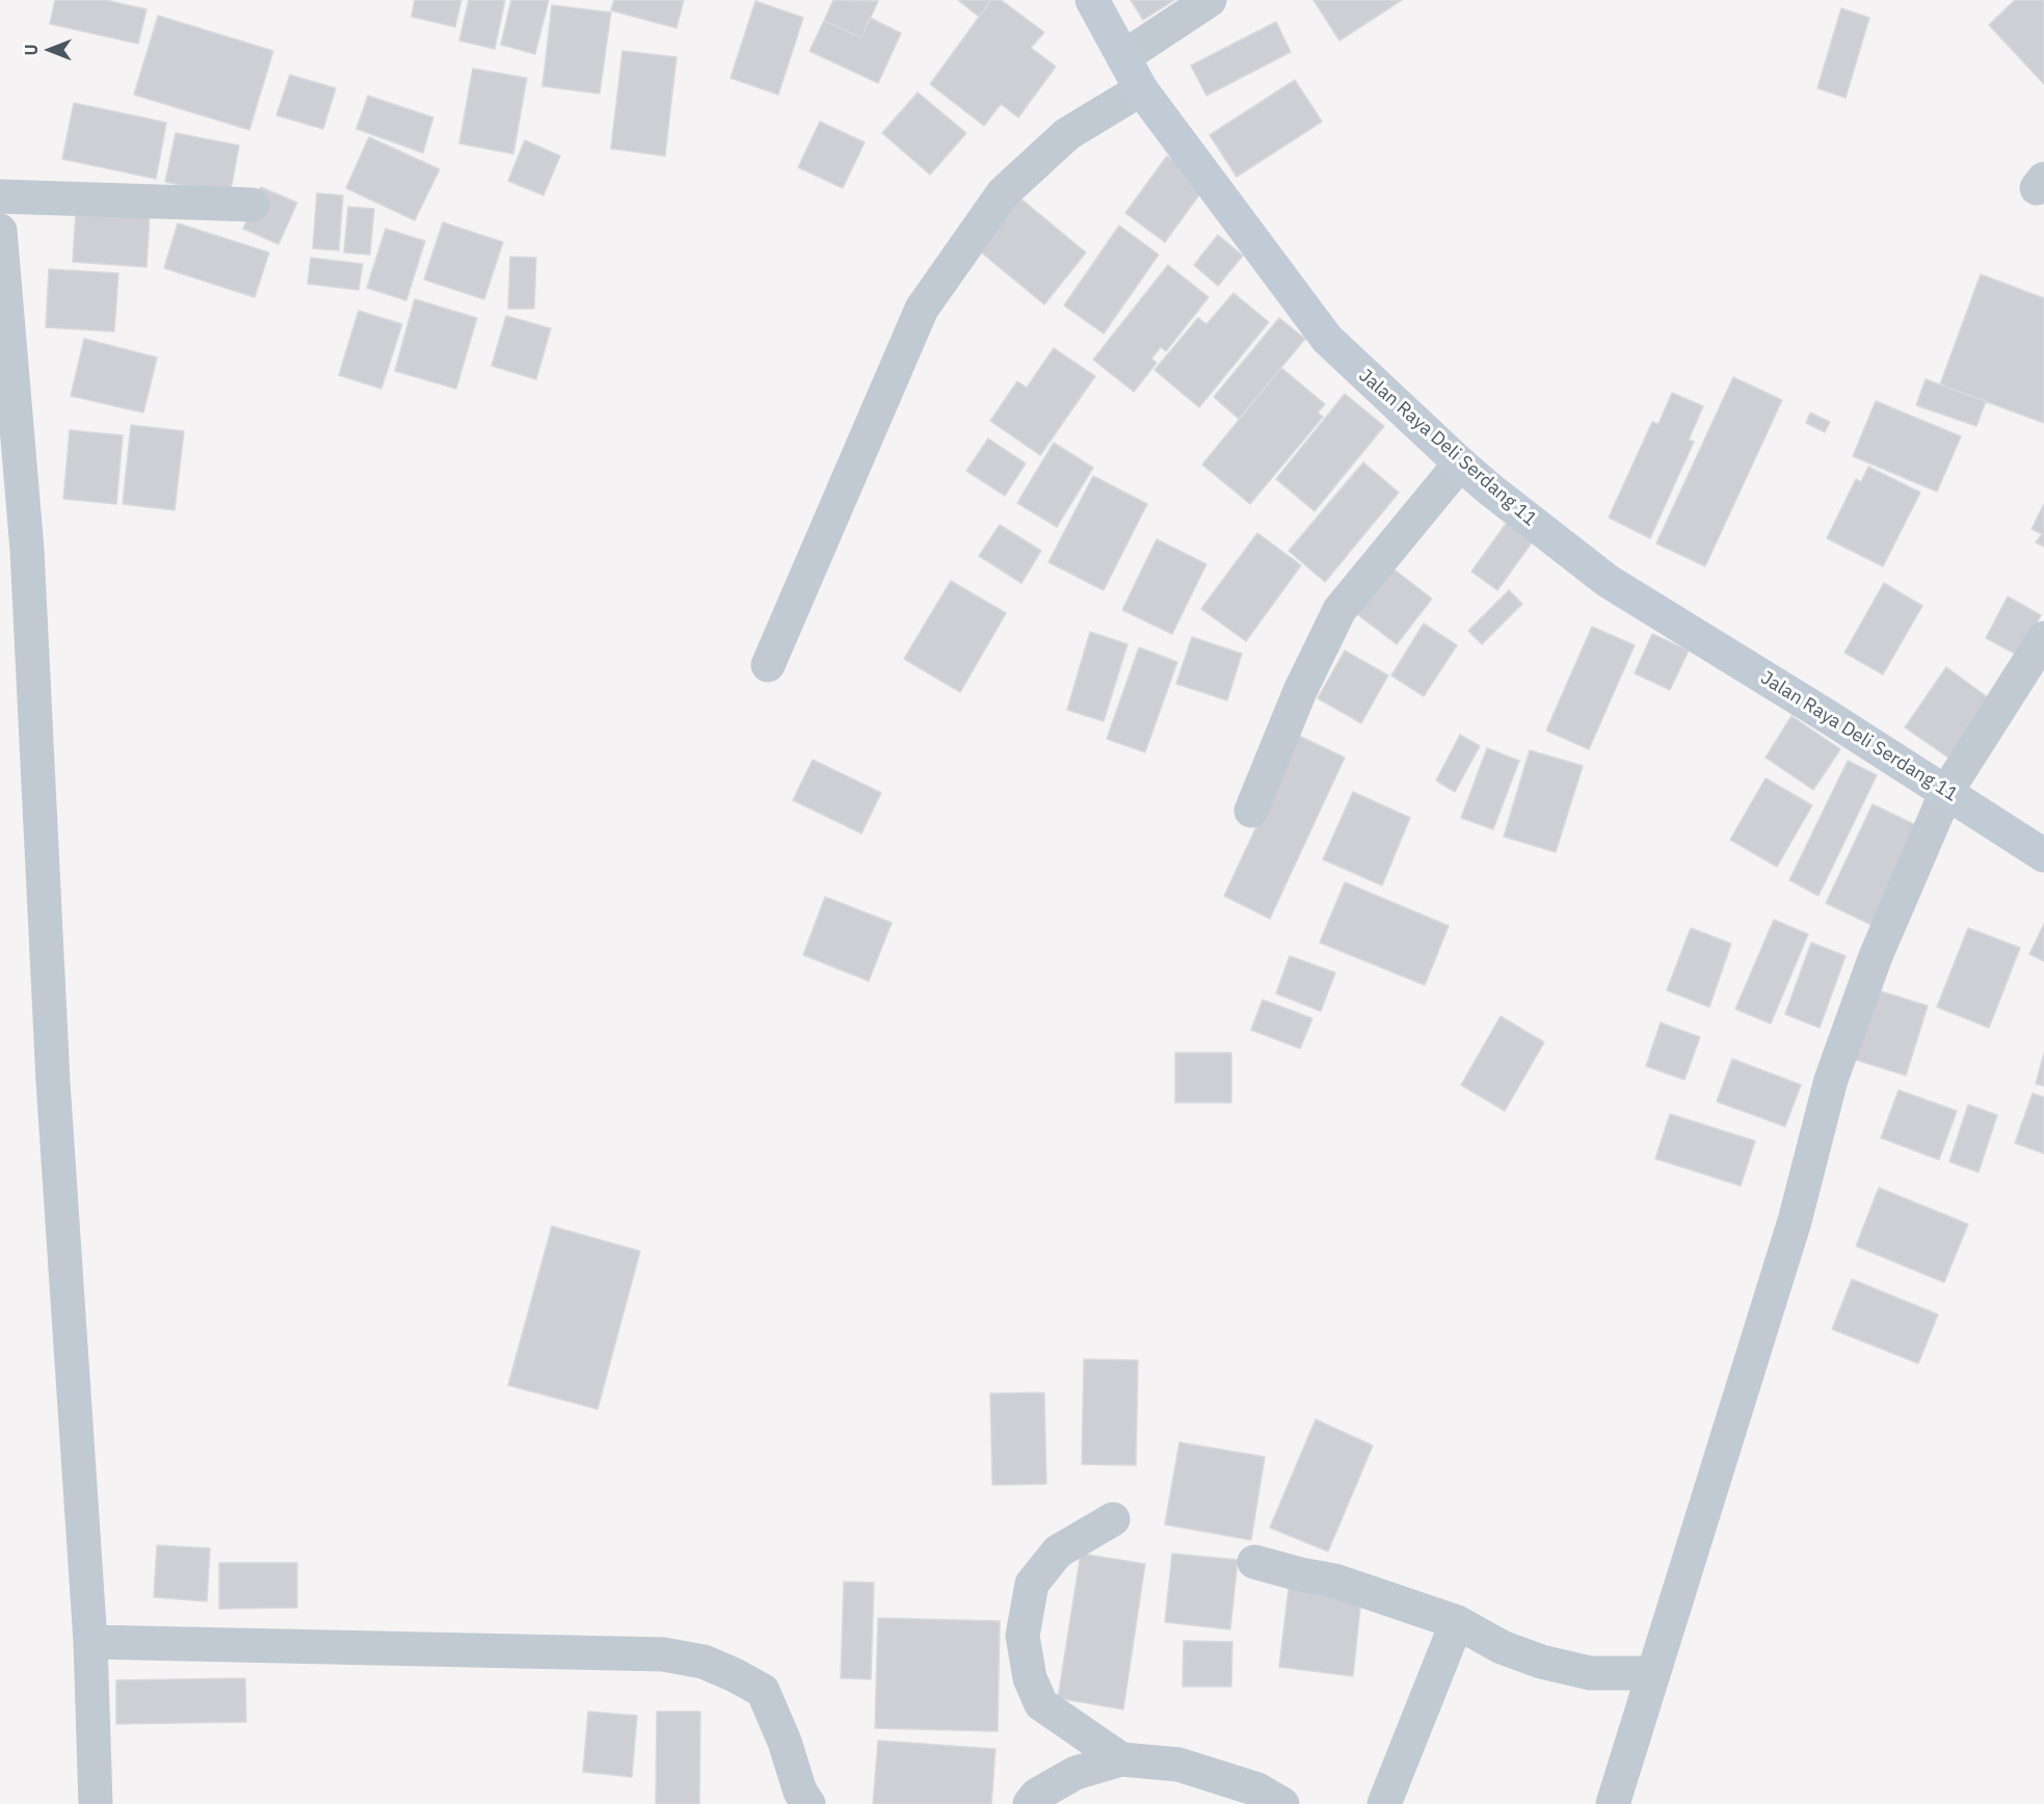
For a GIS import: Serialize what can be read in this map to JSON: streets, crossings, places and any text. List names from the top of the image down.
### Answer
{
  "streets": {
    "street": ["Jalan Raya Deli Serdang 11"]
  },
  "north": "left"
}
